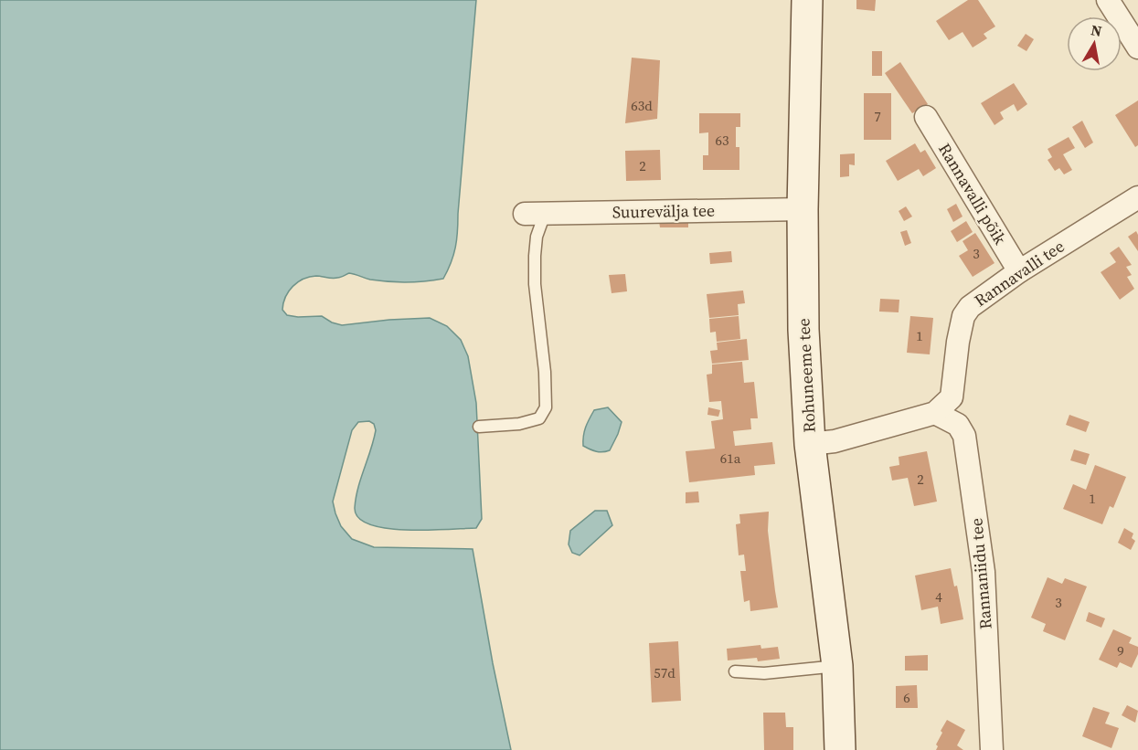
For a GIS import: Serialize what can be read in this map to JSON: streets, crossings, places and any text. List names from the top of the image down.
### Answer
{
  "streets": {
    "street": [
      "Rannavalli põik",
      "Suurevälja tee",
      "Rannavalli tee",
      "Rohuneeme tee",
      "Rannaniidu tee"
    ]
  },
  "crossings": [
    ["Rannavalli põik", "Rannavalli tee"],
    ["Suurevälja tee", "Rohuneeme tee"],
    ["Rannavalli tee", "Rannaniidu tee"]
  ],
  "house_numbers": [
    "63d",
    "7",
    "63",
    "2",
    "3",
    "1",
    "61a",
    "2",
    "1",
    "4",
    "3",
    "9",
    "57d",
    "6"
  ],
  "north": "top"
}
